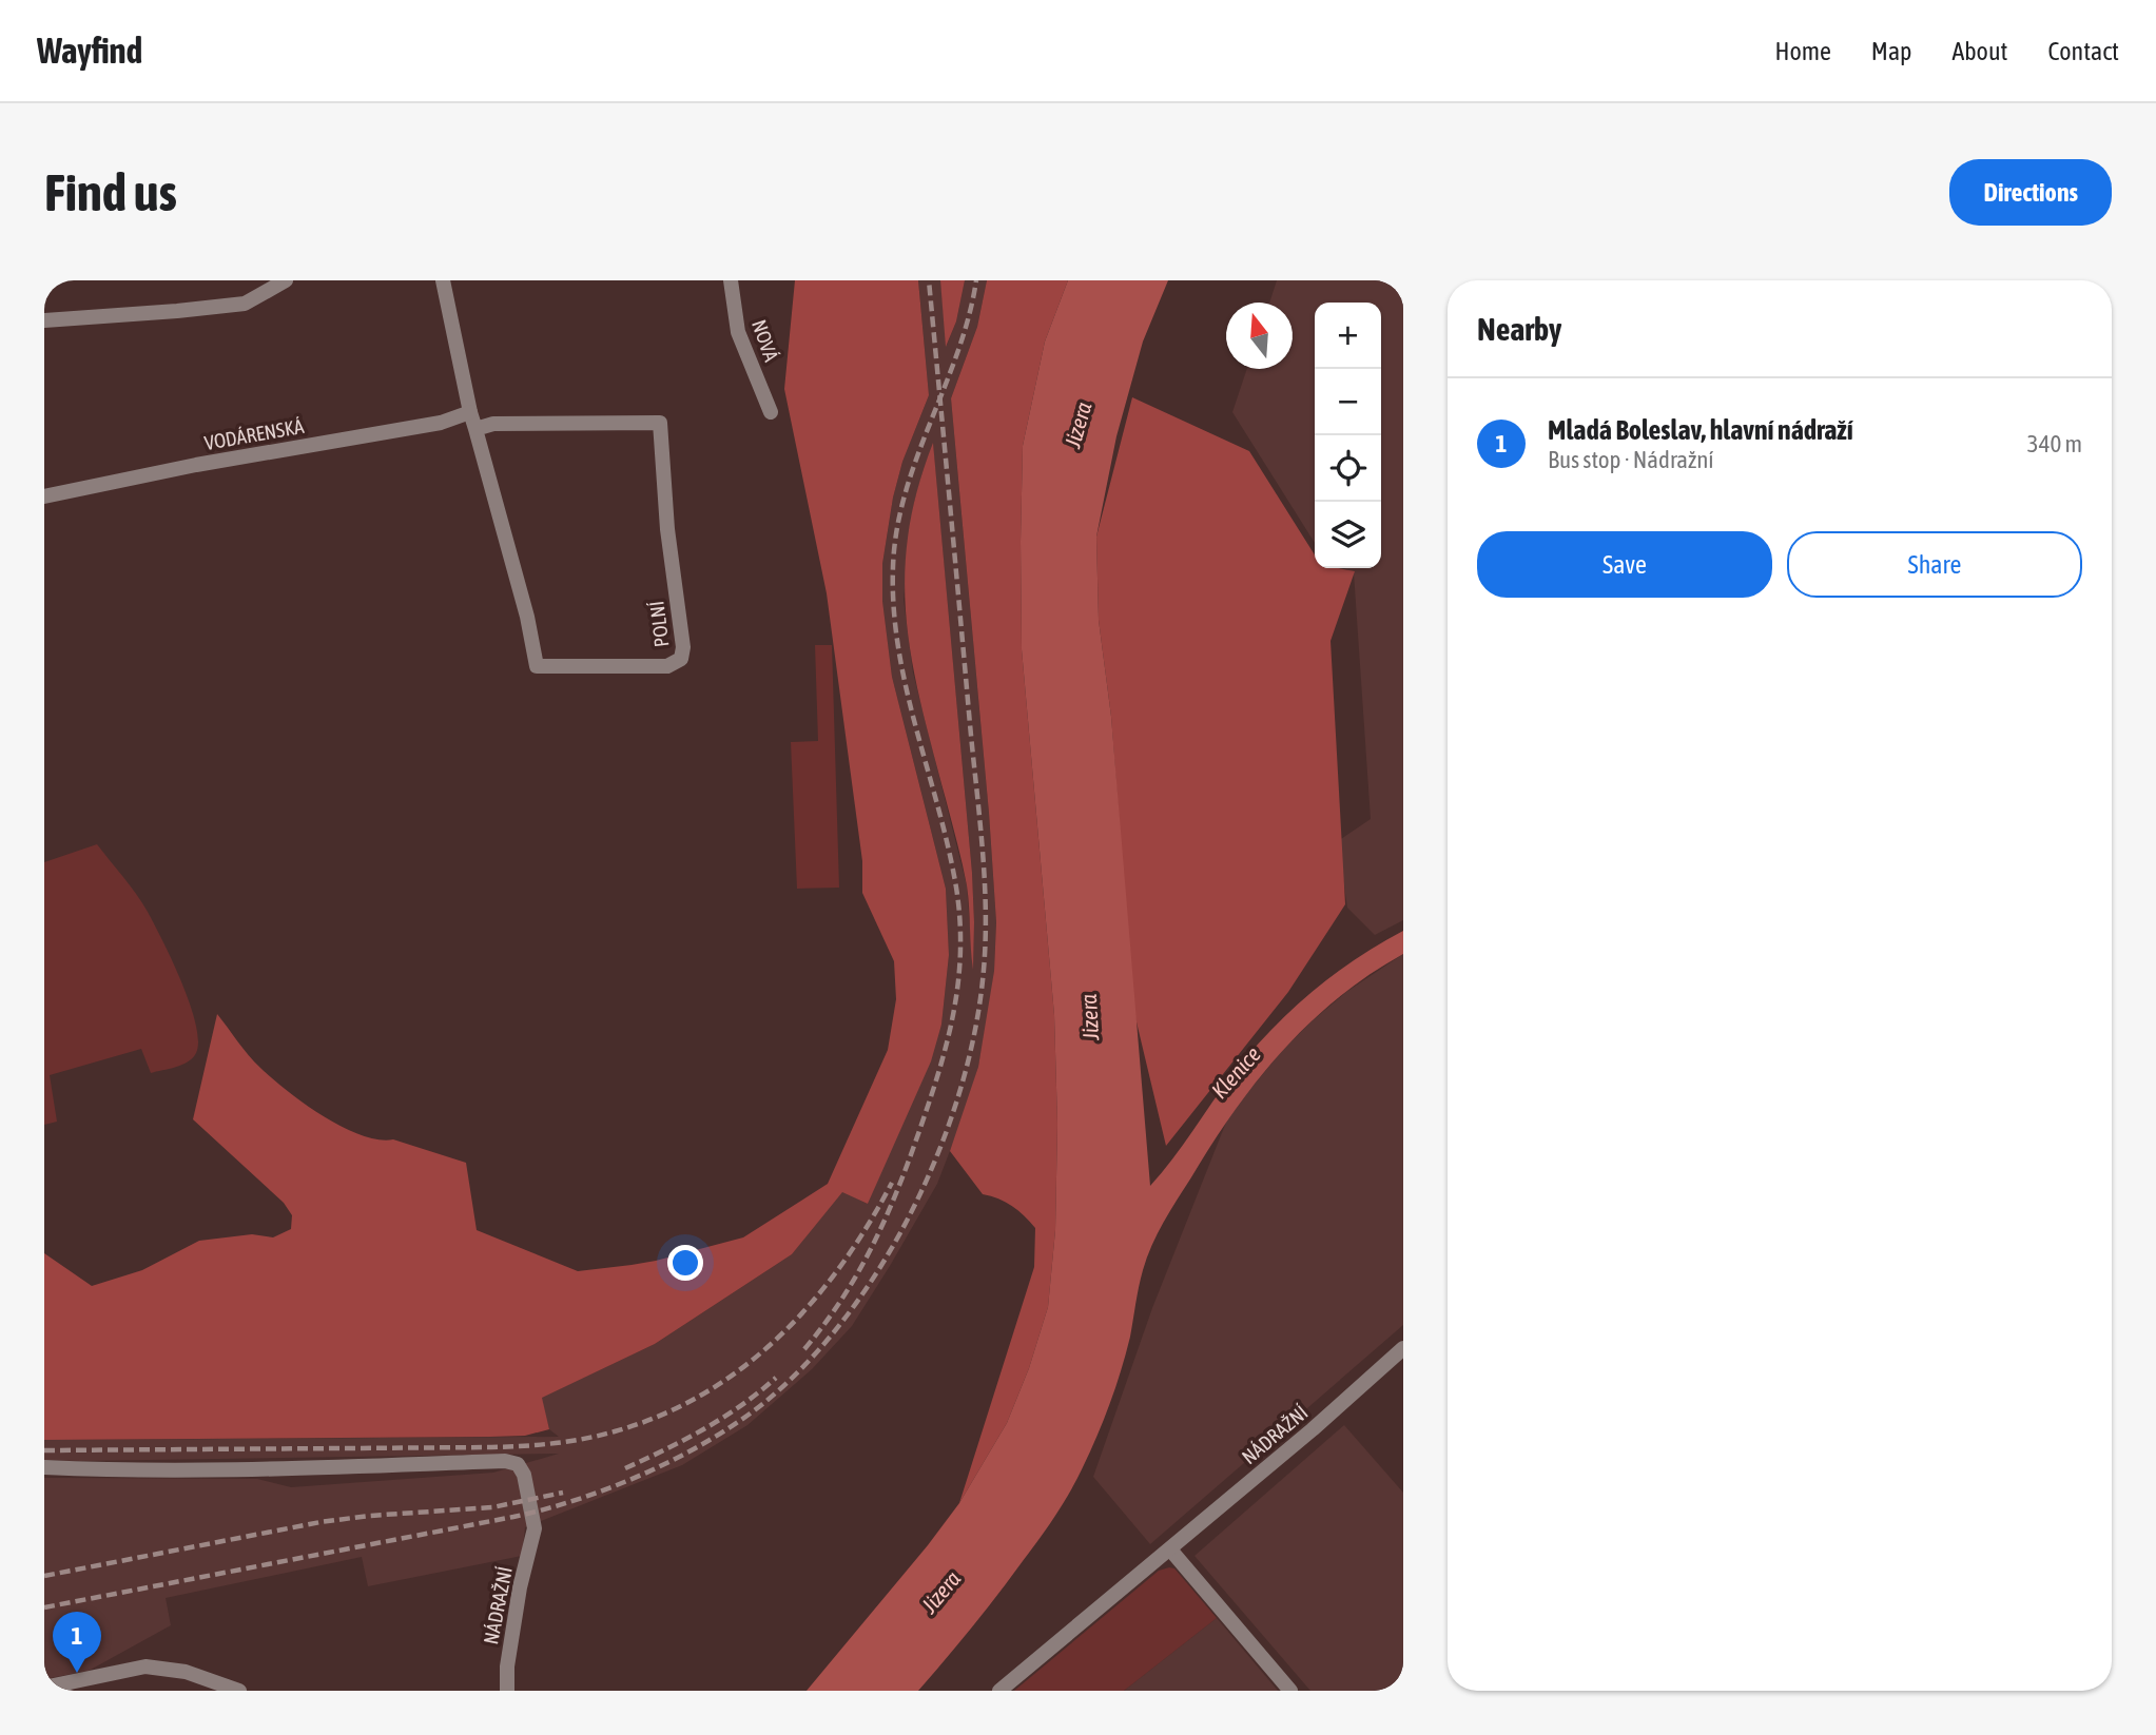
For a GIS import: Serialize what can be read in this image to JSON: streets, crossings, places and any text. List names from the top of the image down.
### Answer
{
  "streets": {
    "street": [
      "NOVÁ",
      "VODÁRENSKÁ",
      "POLNÍ",
      "NÁDRAŽNÍ"
    ]
  },
  "crossings": [
    ["VODÁRENSKÁ", "POLNÍ"]
  ],
  "water": ["Jizera", "Klenice"],
  "north": "top",
  "page": {
    "header": "Wayfind",
    "nav": [
      "Home",
      "Map",
      "About",
      "Contact"
    ],
    "buttons": [
      "Directions",
      ["Save", "Share"]
    ],
    "title": "Find us",
    "heading": "Nearby",
    "map_buttons": ["+", "−"],
    "list": [
      {
        "mark": "1",
        "name": "Mladá Boleslav, hlavní nádraží",
        "note": "Bus stop · Nádražní",
        "value": "340 m"
      }
    ],
    "pins": "1"
  }
}
